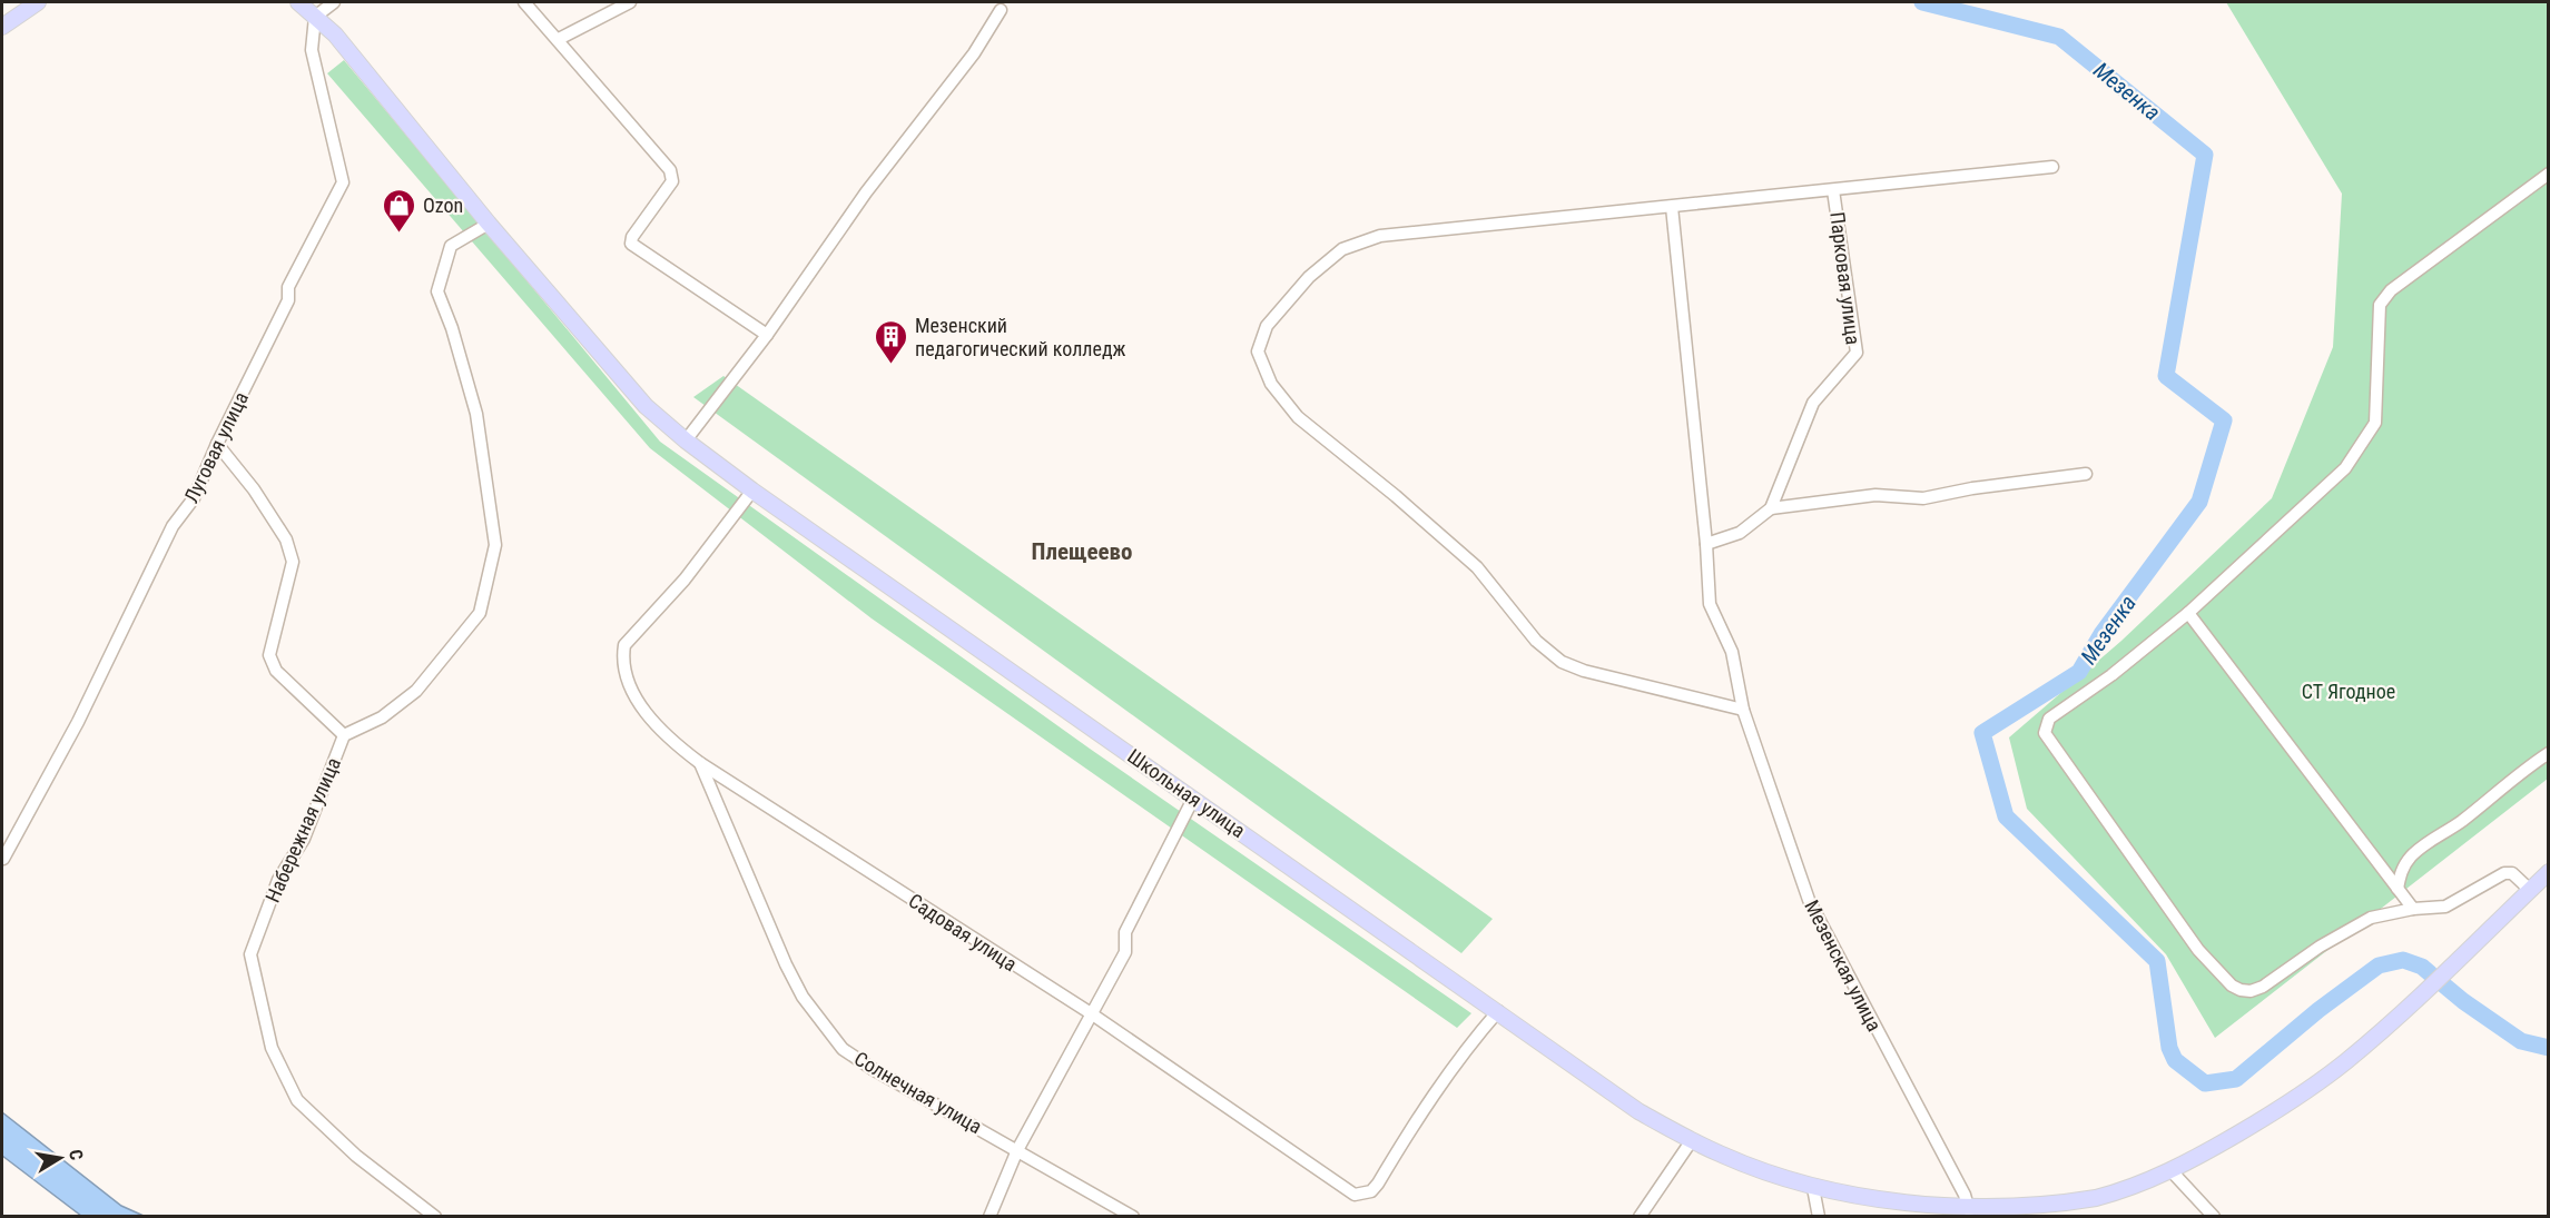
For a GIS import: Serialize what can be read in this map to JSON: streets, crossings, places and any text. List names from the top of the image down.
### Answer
{
  "streets": {
    "main road": ["Школьная улица"],
    "street": [
      "Парковая улица",
      "Луговая улица",
      "Набережная улица",
      "Садовая улица",
      "Мезенская улица",
      "Солнечная улица"
    ]
  },
  "crossings": [
    ["Луговая улица", "Школьная улица"],
    ["Школьная улица", "Набережная улица"],
    ["Школьная улица", "Садовая улица"],
    ["Школьная улица", "Мезенская улица"],
    ["Садовая улица", "Солнечная улица"]
  ],
  "districts": ["Плещеево"],
  "water": ["Мезенка"],
  "parks": ["СТ Ягодное"],
  "places": {
    "shop": ["Ozon"],
    "building": ["Мезенский педагогический колледж"]
  },
  "north": "right"
}
